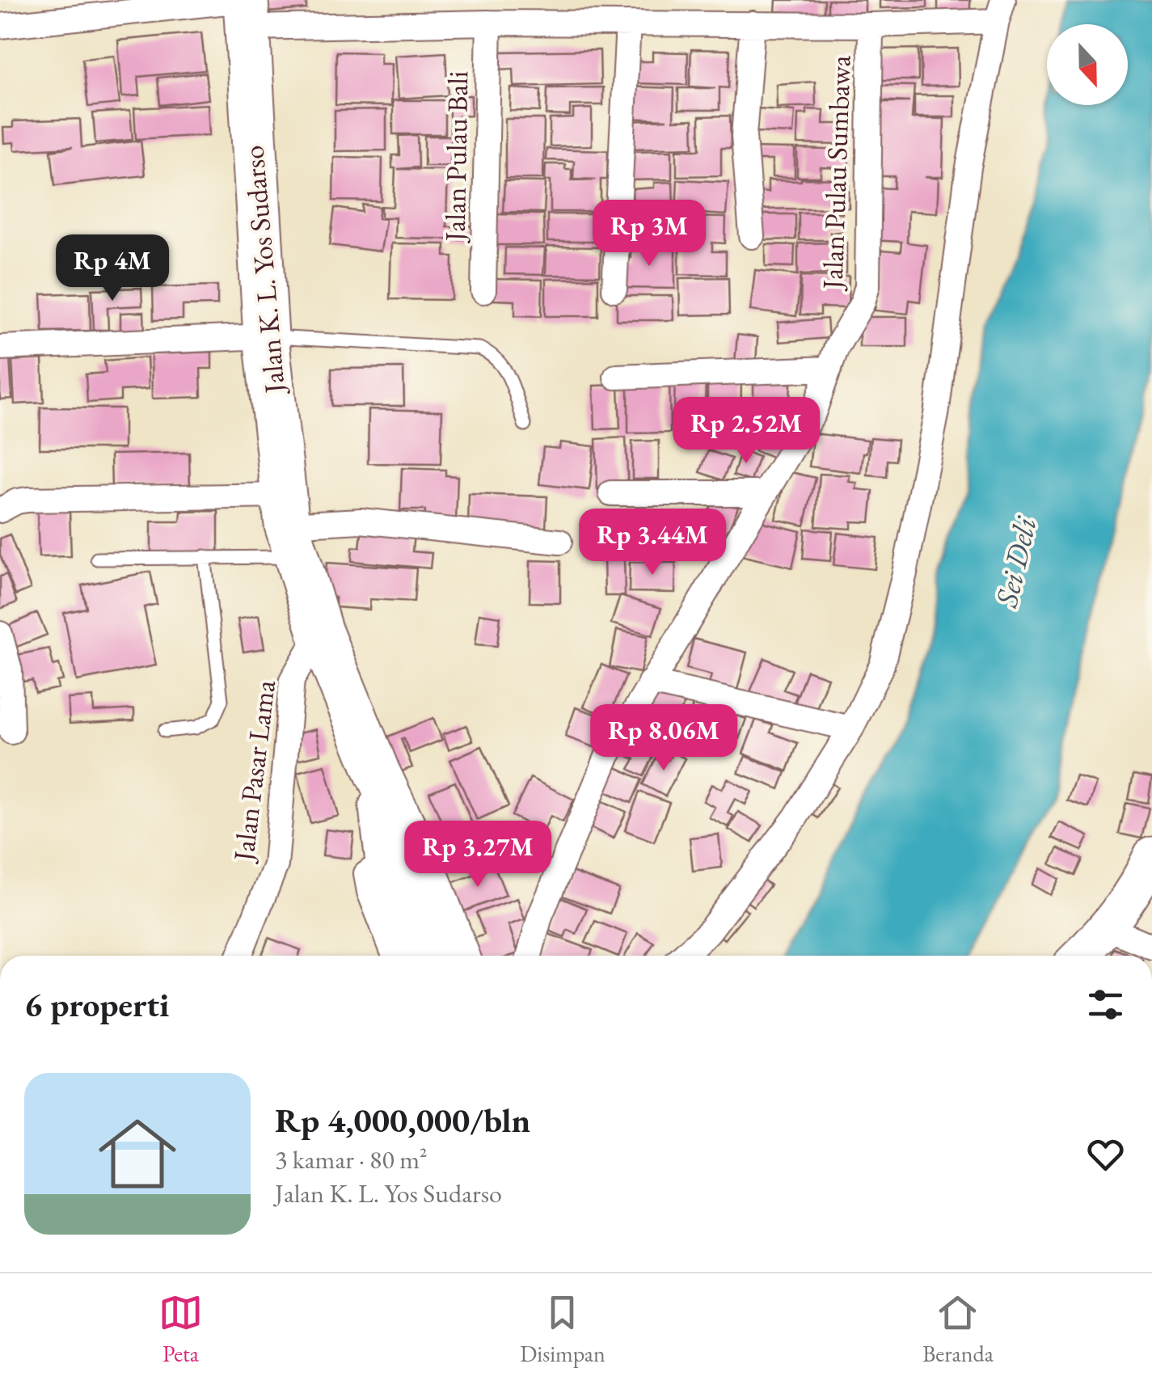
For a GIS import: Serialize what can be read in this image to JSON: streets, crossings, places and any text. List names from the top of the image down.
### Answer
{
  "streets": {
    "highway": ["Jalan K. L. Yos Sudarso"],
    "street": ["Jalan Pulau Bali", "Jalan Pulau Sumbawa", "Jalan Pasar Lama"]
  },
  "crossings": [
    ["Jalan K. L. Yos Sudarso", "Jalan Pasar Lama"]
  ],
  "water": ["Sei Deli"],
  "north": "bottom",
  "page": {
    "price": [
      "Rp 3M",
      "Rp 4M",
      "Rp 2.52M",
      "Rp 3.44M",
      "Rp 8.06M",
      "Rp 3.27M"
    ],
    "heading": "6 properti",
    "list": [
      {
        "name": "Rp 4,000,000/bln",
        "note": "3 kamar · 80 m² · Jalan K. L. Yos Sudarso"
      }
    ],
    "tabs": ["Peta", "Disimpan", "Beranda"]
  }
}
